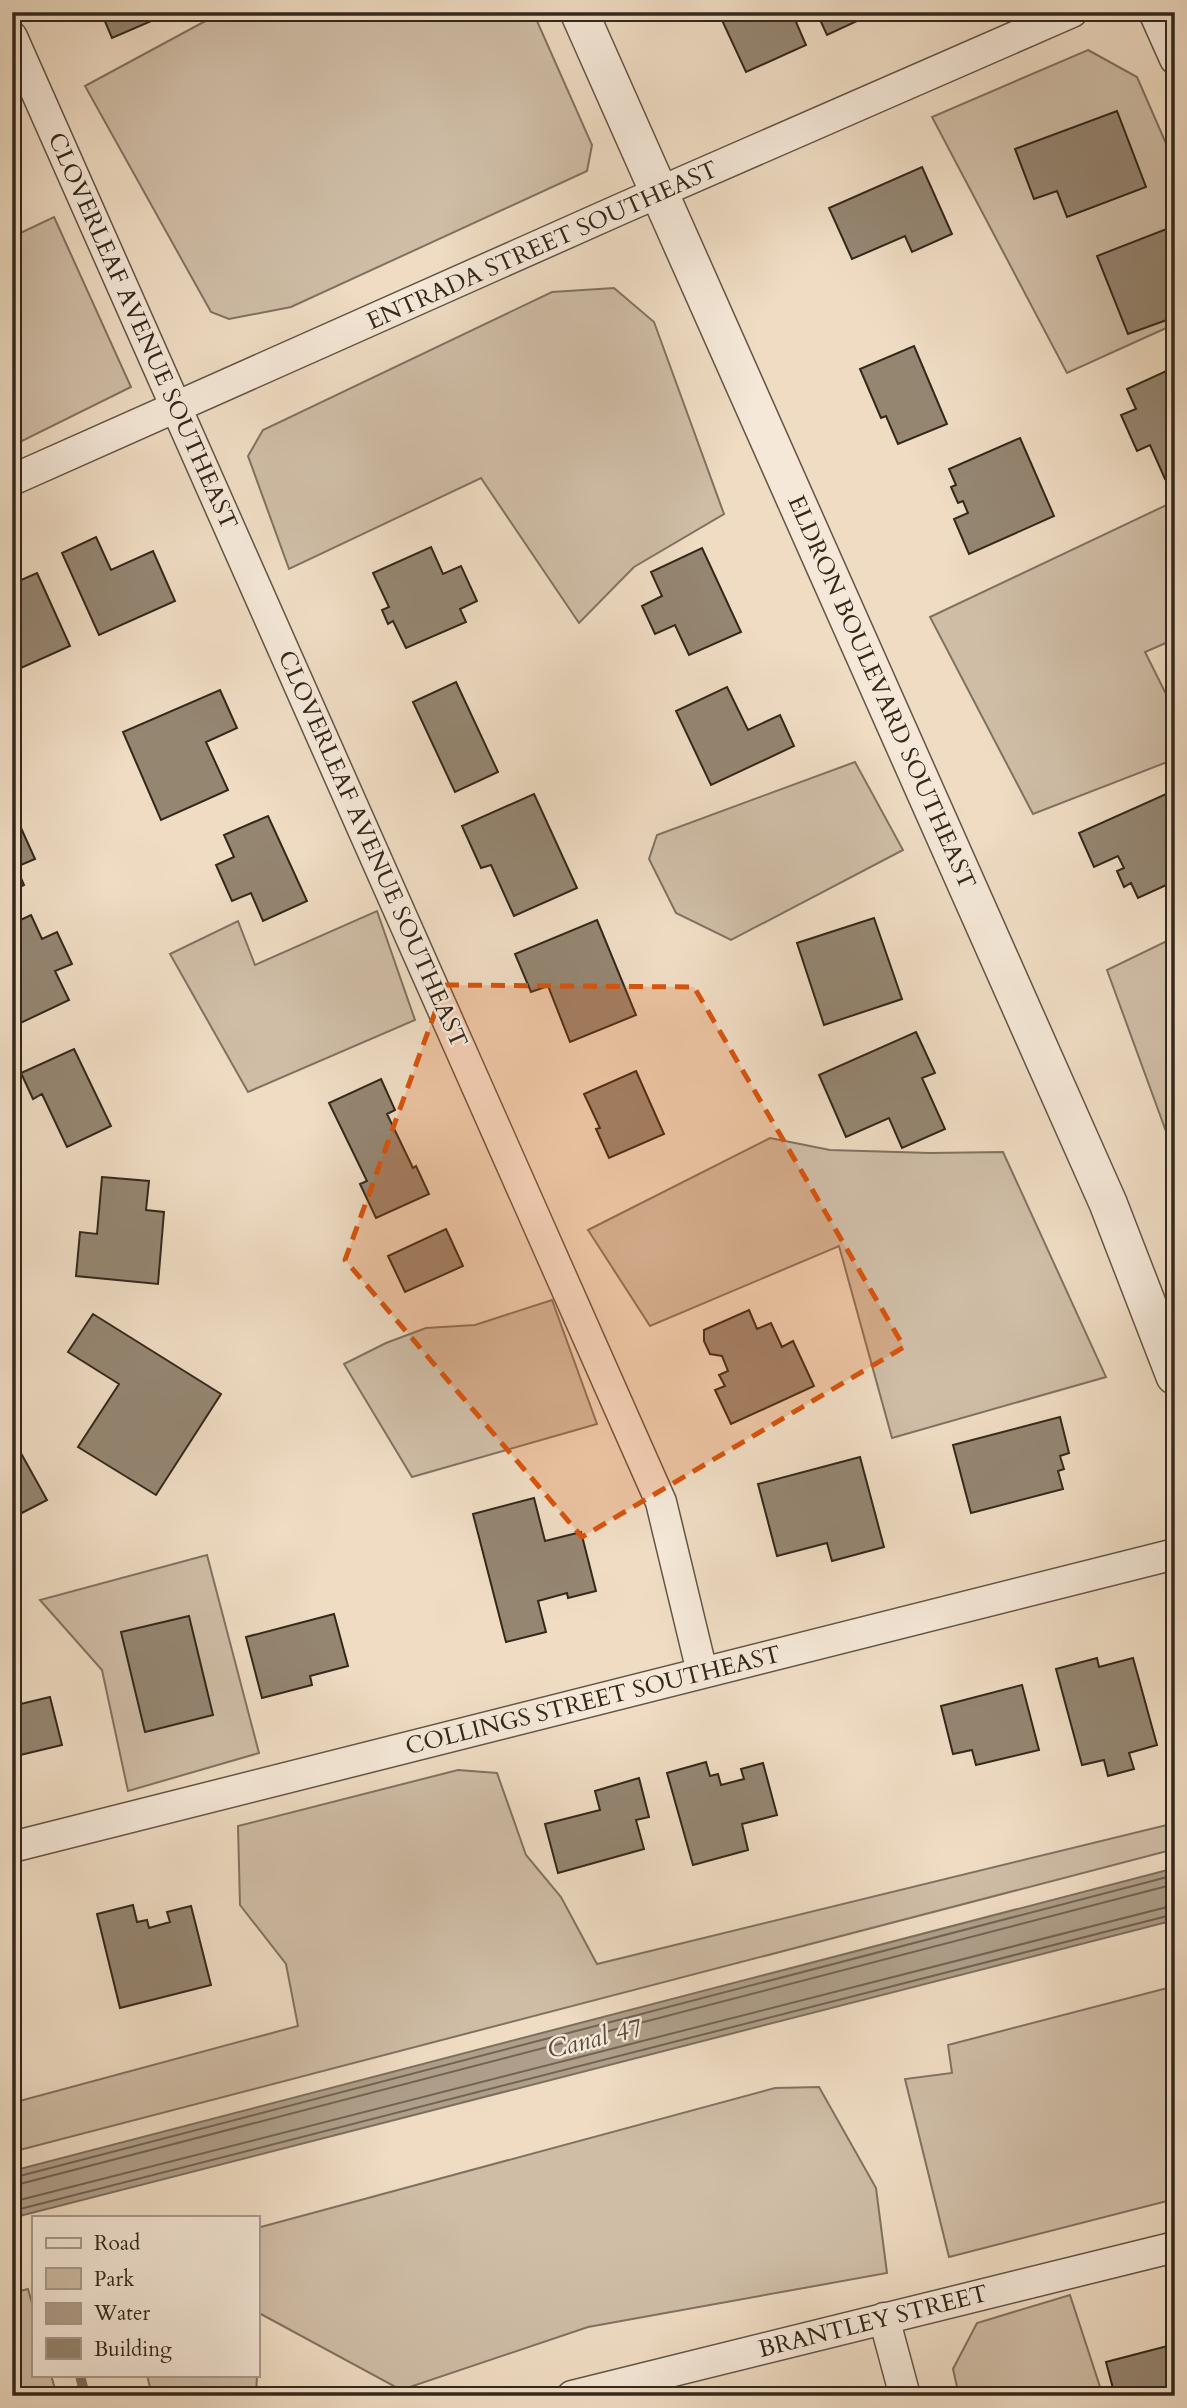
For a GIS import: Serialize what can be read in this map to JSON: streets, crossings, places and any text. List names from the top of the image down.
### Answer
{
  "streets": {
    "street": [
      "ENTRADA STREET SOUTHEAST",
      "CLOVERLEAF AVENUE SOUTHEAST",
      "ELDRON BOULEVARD SOUTHEAST",
      "COLLINGS STREET SOUTHEAST",
      "BRANTLEY STREET"
    ]
  },
  "crossings": [
    ["ENTRADA STREET SOUTHEAST", "CLOVERLEAF AVENUE SOUTHEAST"],
    ["ENTRADA STREET SOUTHEAST", "ELDRON BOULEVARD SOUTHEAST"],
    ["CLOVERLEAF AVENUE SOUTHEAST", "COLLINGS STREET SOUTHEAST"]
  ],
  "water": ["Canal 47"],
  "legend": [
    "Road",
    "Park",
    "Water",
    "Building"
  ]
}
